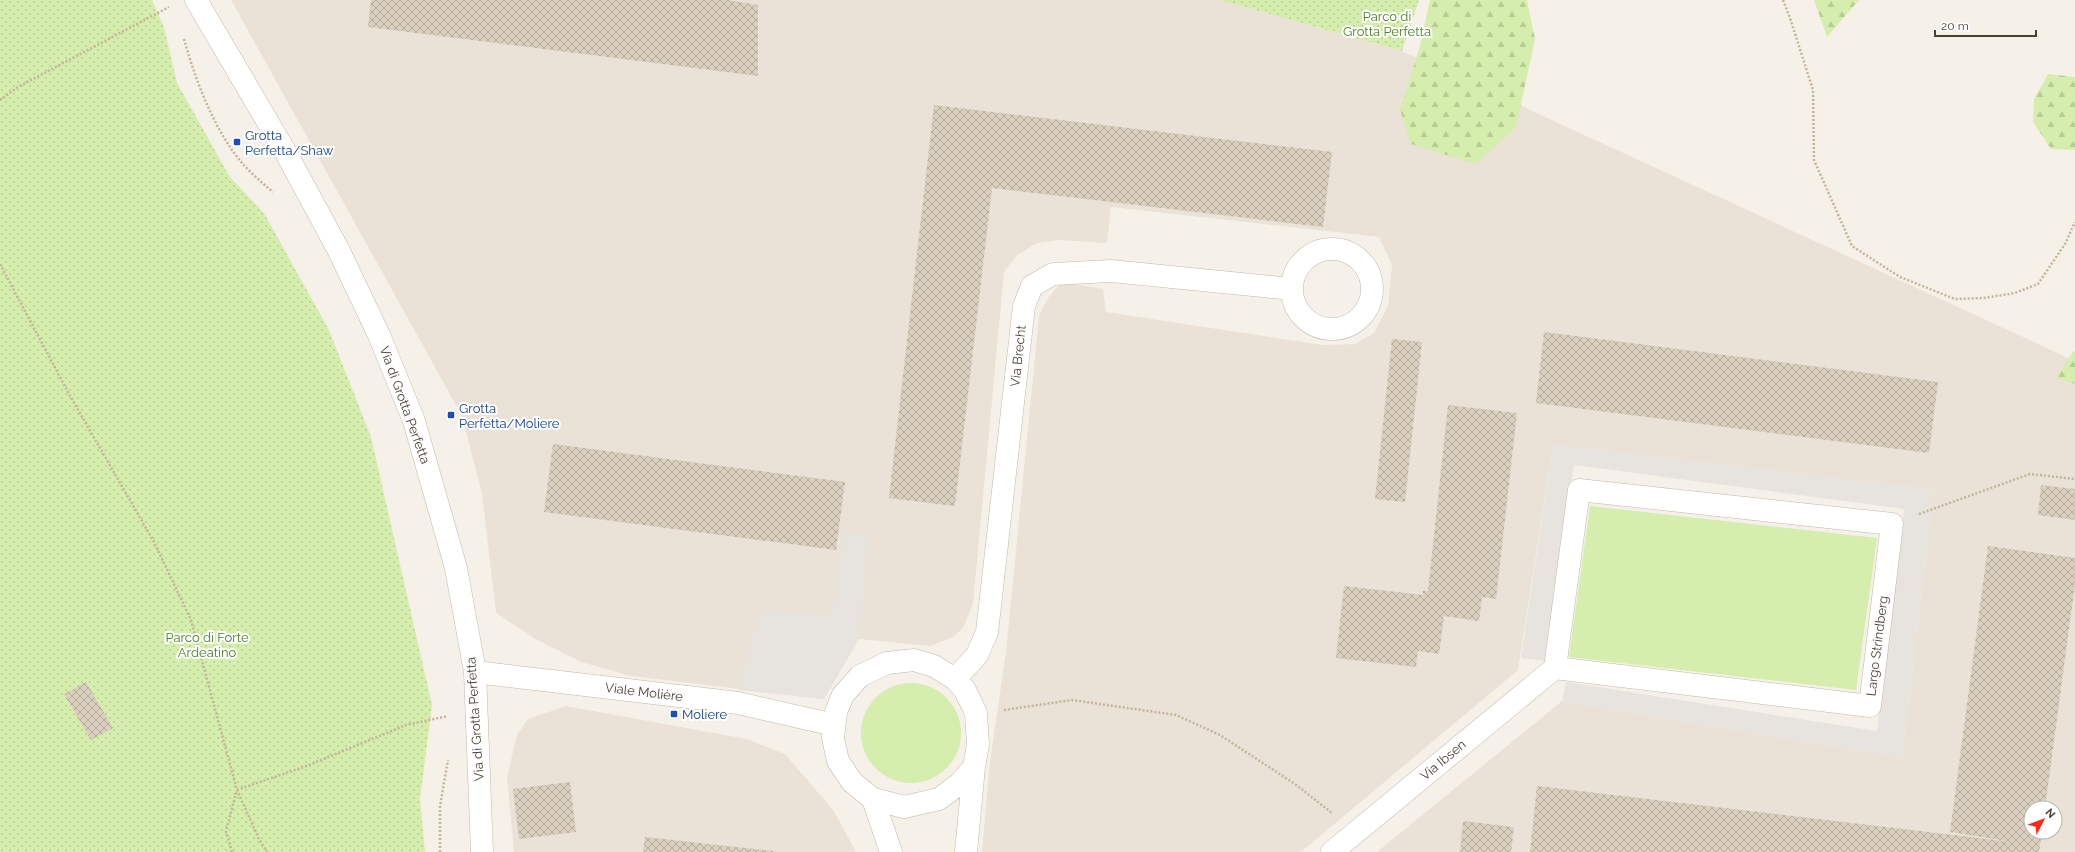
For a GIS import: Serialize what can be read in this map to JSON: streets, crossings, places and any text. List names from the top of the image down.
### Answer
{
  "streets": {
    "street": [
      "Via Brecht",
      "Via di Grotta Perfetta",
      "Largo Strindberg",
      "Viale Molière",
      "Via Ibsen"
    ]
  },
  "crossings": [
    ["Via di Grotta Perfetta", "Viale Molière"],
    ["Largo Strindberg", "Via Ibsen"]
  ],
  "parks": ["Parco di Grotta Perfetta", "Parco di Forte Ardeatino"],
  "places": {
    "transit": ["Grotta Perfetta/Shaw", "Grotta Perfetta/Moliere", "Moliere"]
  },
  "scale_bar": "20 m",
  "north": "top right"
}
